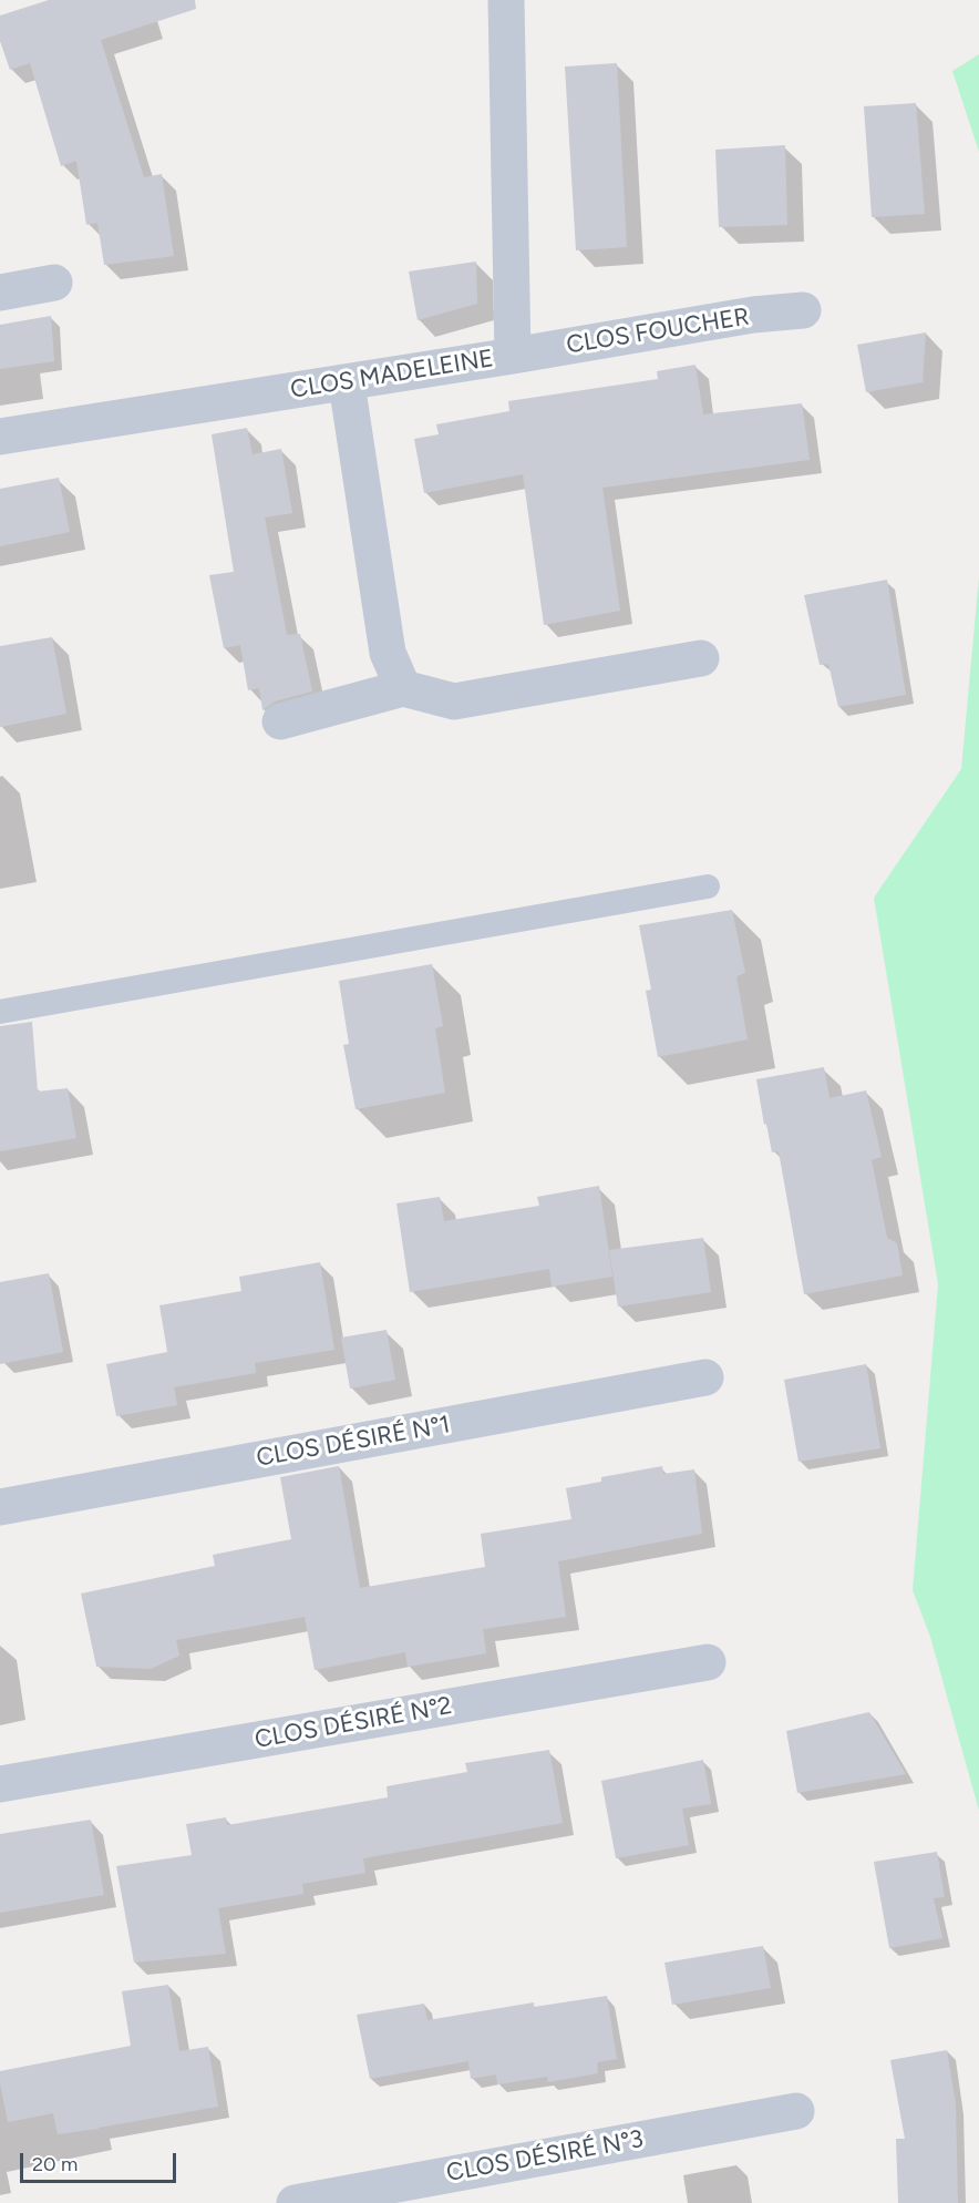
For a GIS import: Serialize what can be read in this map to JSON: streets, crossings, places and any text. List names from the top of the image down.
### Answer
{
  "streets": {
    "street": [
      "CLOS FOUCHER",
      "CLOS MADELEINE",
      "CLOS DÉSIRÉ N°1",
      "CLOS DÉSIRÉ N°2",
      "CLOS DÉSIRÉ N°3"
    ]
  },
  "crossings": [
    ["CLOS FOUCHER", "CLOS MADELEINE"]
  ],
  "scale_bar": "20 m"
}
